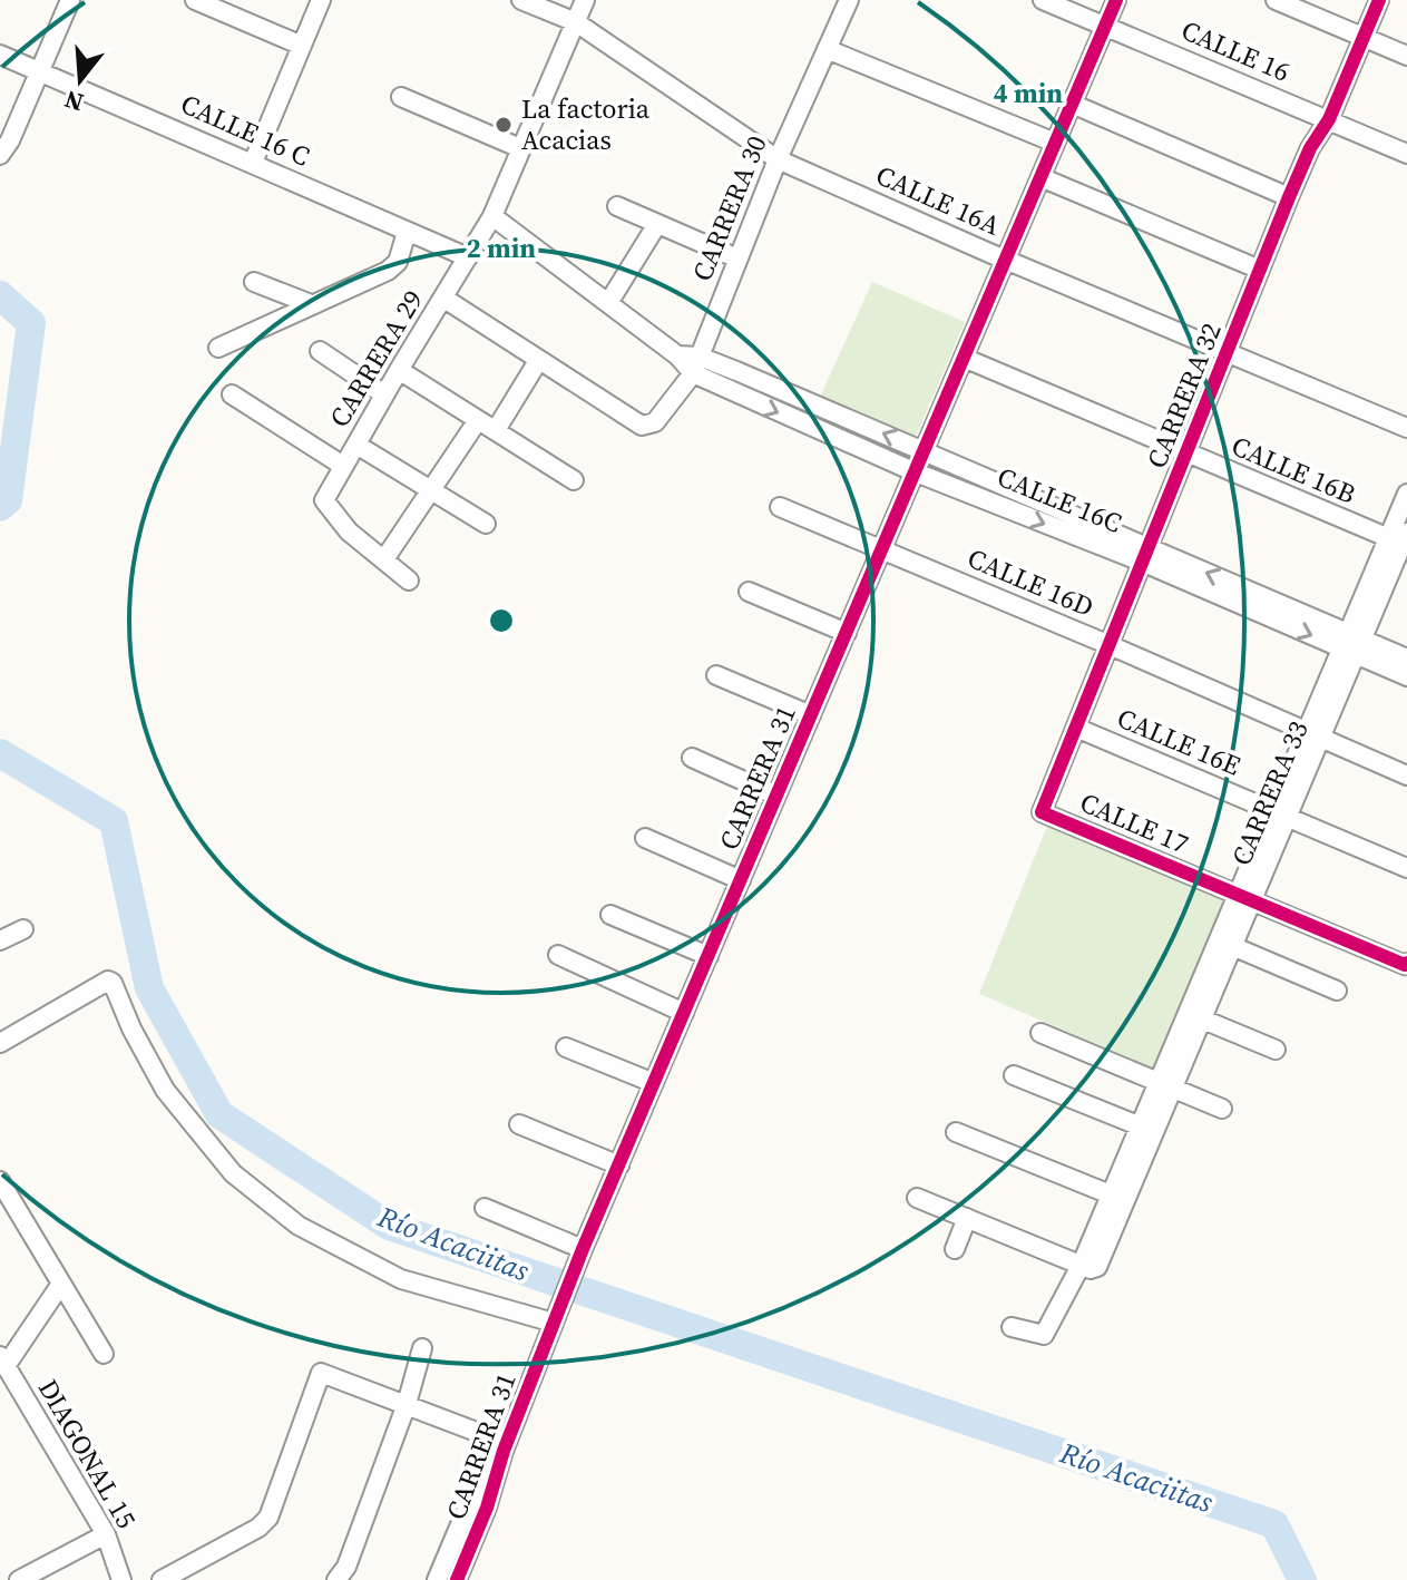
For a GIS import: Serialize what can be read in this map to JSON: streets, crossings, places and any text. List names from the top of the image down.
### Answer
{
  "streets": {
    "street": [
      "CALLE 16",
      "CALLE 16 C",
      "CALLE 16A",
      "CARRERA 30",
      "CARRERA 29",
      "CARRERA 32",
      "CALLE 16B",
      "CALLE 16C",
      "CALLE 16D",
      "CALLE 16E",
      "CARRERA 31",
      "CARRERA 33",
      "CALLE 17",
      "DIAGONAL 15"
    ]
  },
  "crossings": [
    ["CALLE 16", "CARRERA 32"],
    ["CALLE 16", "CARRERA 31"],
    ["CALLE 16 C", "CARRERA 29"],
    ["CALLE 16A", "CARRERA 30"],
    ["CALLE 16A", "CARRERA 29"],
    ["CALLE 16A", "CARRERA 32"],
    ["CALLE 16A", "CARRERA 31"],
    ["CARRERA 30", "CALLE 16C"],
    ["CARRERA 32", "CALLE 16B"],
    ["CARRERA 32", "CALLE 16C"],
    ["CARRERA 32", "CALLE 16D"],
    ["CARRERA 32", "CALLE 16E"],
    ["CARRERA 32", "CALLE 17"],
    ["CALLE 16B", "CARRERA 31"],
    ["CALLE 16B", "CARRERA 33"],
    ["CALLE 16C", "CARRERA 31"],
    ["CALLE 16C", "CARRERA 33"],
    ["CALLE 16D", "CARRERA 31"],
    ["CALLE 16D", "CARRERA 33"],
    ["CALLE 16E", "CARRERA 33"],
    ["CARRERA 33", "CALLE 17"]
  ],
  "water": ["Río Acaciitas"],
  "places": ["La factoria Acacias"],
  "north": "bottom",
  "rings": ["4 min", "2 min"]
}
